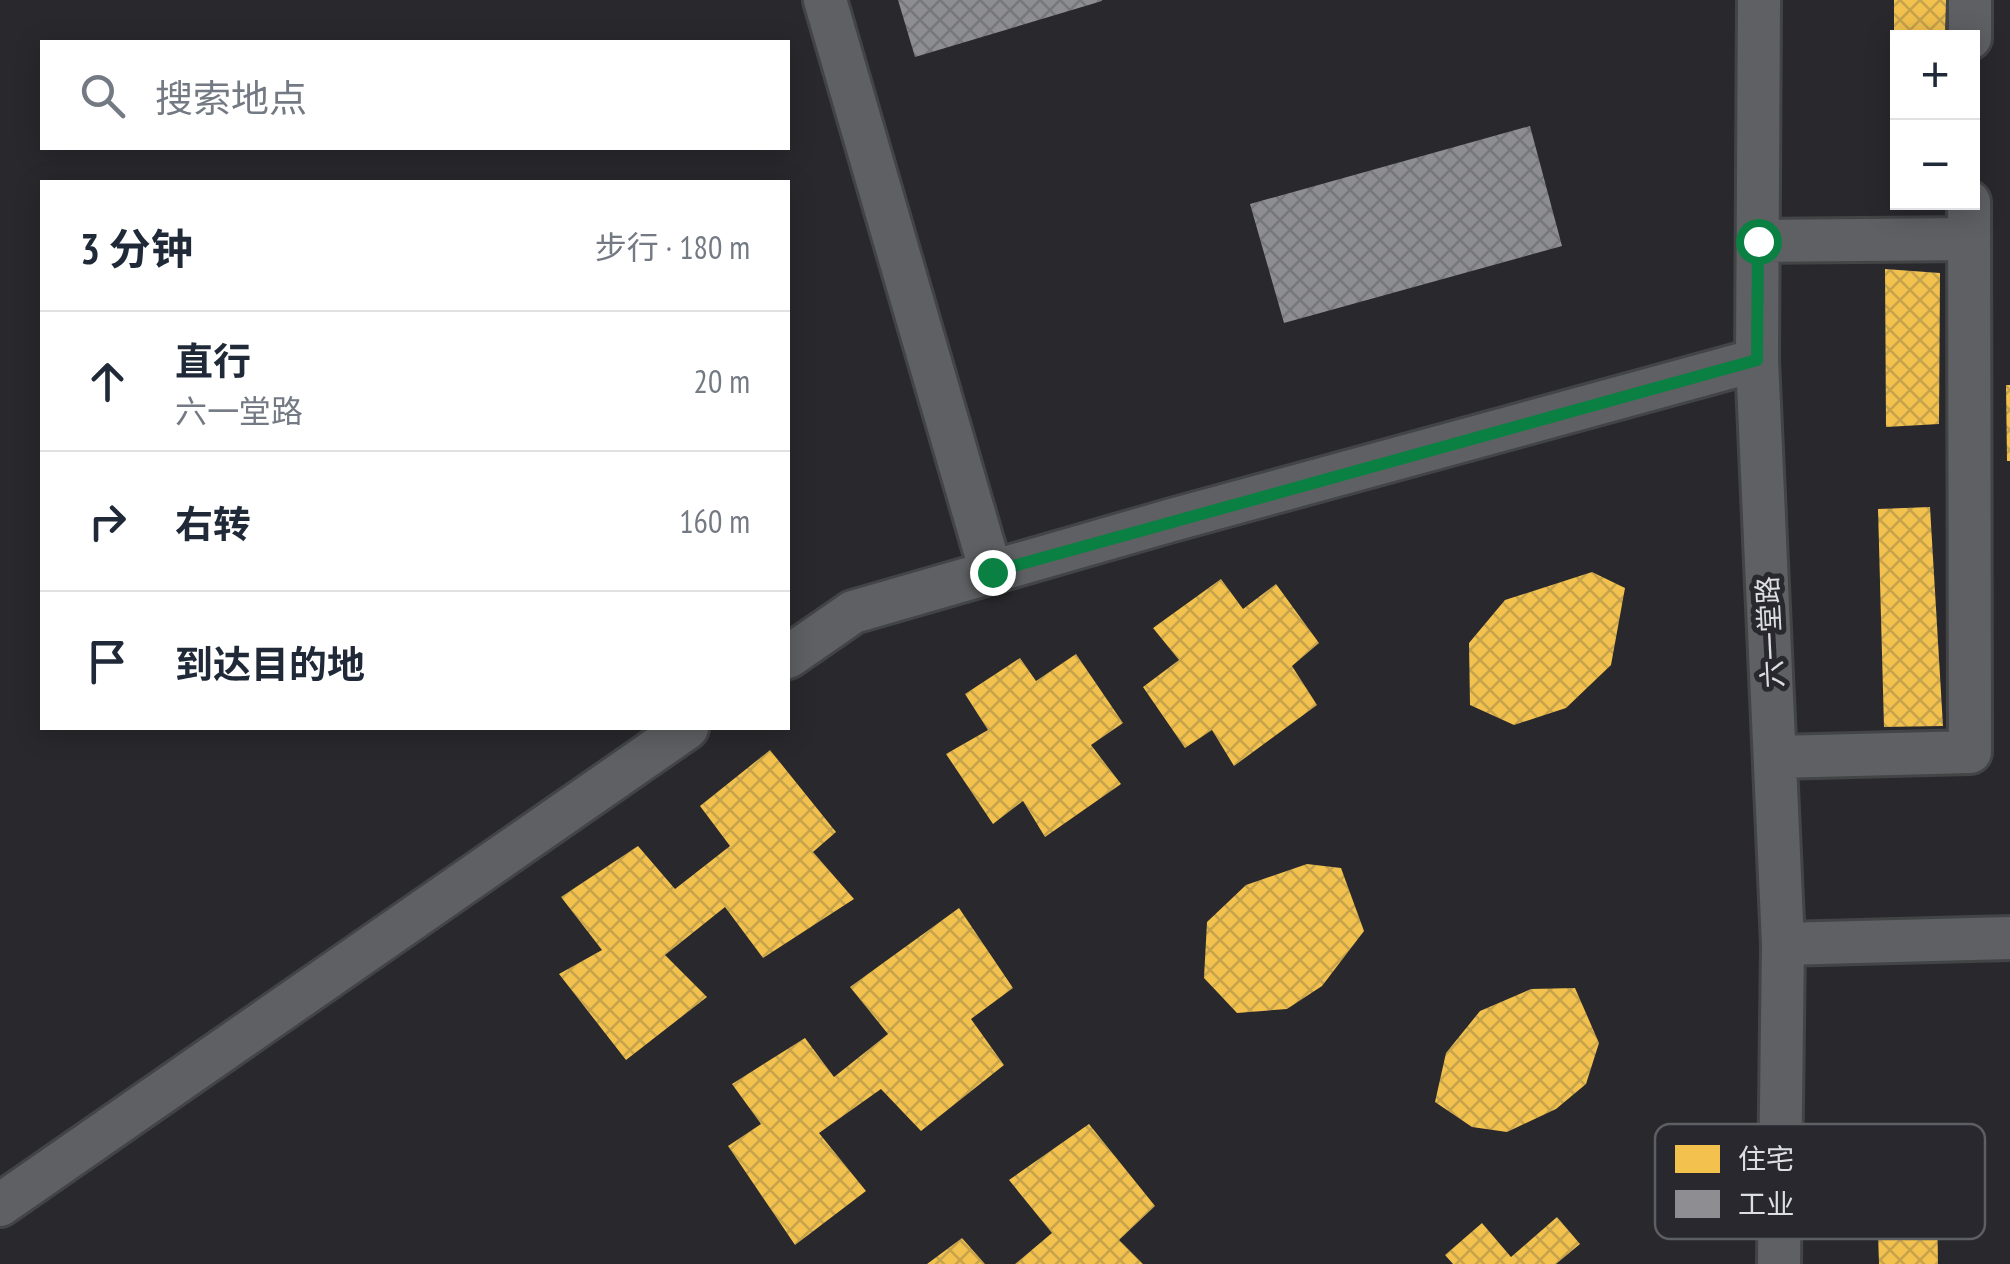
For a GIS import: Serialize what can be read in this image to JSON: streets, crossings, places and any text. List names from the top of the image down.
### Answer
{
  "streets": {
    "street": ["六一堂路"]
  },
  "legend": ["住宅", "工业"],
  "page": {
    "map_buttons": ["+", "−"],
    "search": "搜索地点",
    "heading": ["3 分钟", "步行 · 180 m"],
    "list": [
      ["直行", "六一堂路", "20 m"],
      ["右转", "160 m"],
      "到达目的地"
    ]
  }
}
